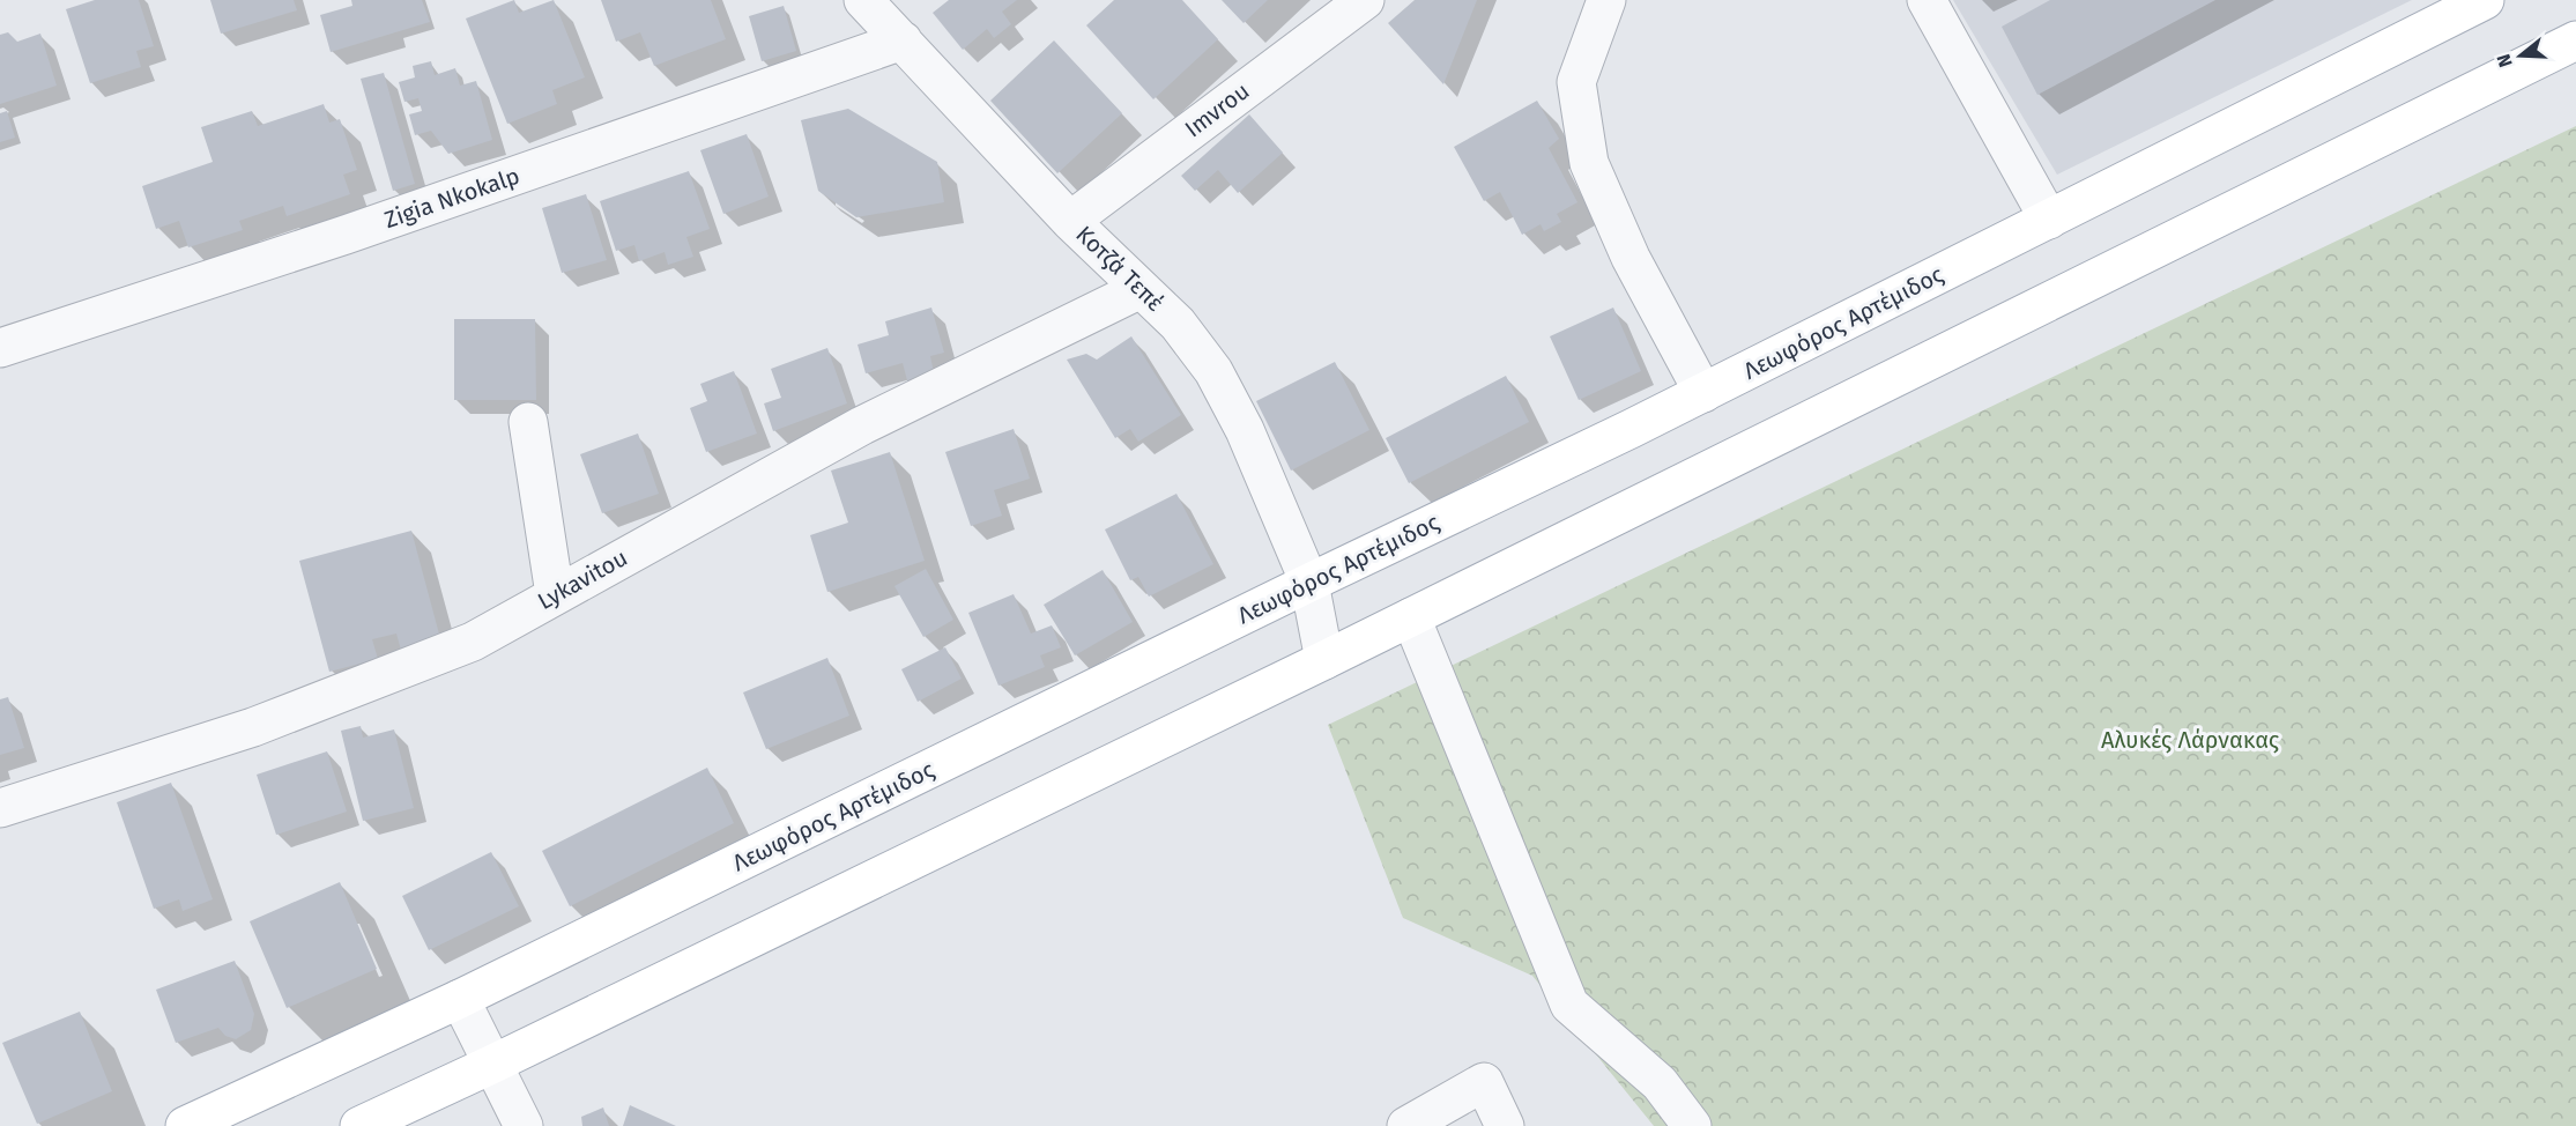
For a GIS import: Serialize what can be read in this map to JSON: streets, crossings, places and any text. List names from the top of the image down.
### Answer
{
  "streets": {
    "main road": ["Λεωφόρος Αρτέμιδος"],
    "street": [
      "Imvrou",
      "Zigia Nkokalp",
      "Κοτζά Τεπέ",
      "Lykavitou"
    ]
  },
  "crossings": [
    ["Imvrou", "Κοτζά Τεπέ"],
    ["Zigia Nkokalp", "Κοτζά Τεπέ"],
    ["Κοτζά Τεπέ", "Λεωφόρος Αρτέμιδος"],
    ["Κοτζά Τεπέ", "Lykavitou"]
  ],
  "parks": ["Αλυκές Λάρνακας"],
  "north": "left"
}
